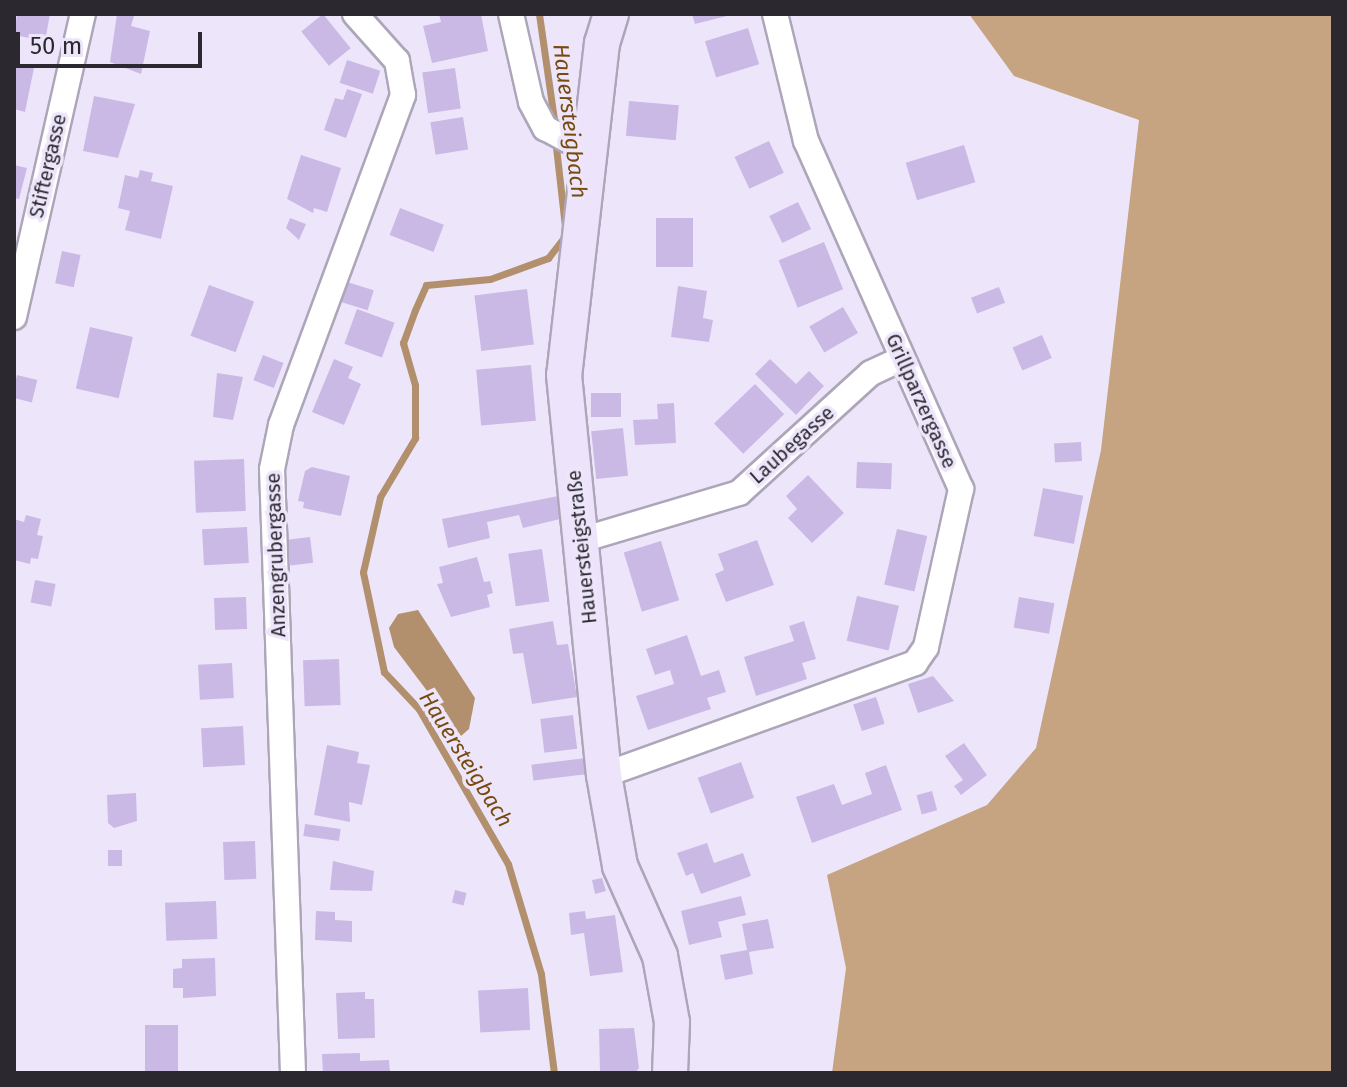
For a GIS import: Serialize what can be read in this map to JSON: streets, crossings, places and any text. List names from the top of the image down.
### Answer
{
  "streets": {
    "street": [
      "Stiftergasse",
      "Grillparzergasse",
      "Laubegasse",
      "Hauersteigstraße",
      "Anzengrubergasse"
    ]
  },
  "crossings": [
    ["Grillparzergasse", "Laubegasse"],
    ["Grillparzergasse", "Hauersteigstraße"],
    ["Laubegasse", "Hauersteigstraße"]
  ],
  "water": ["Hauersteigbach"],
  "scale_bar": "50 m"
}
